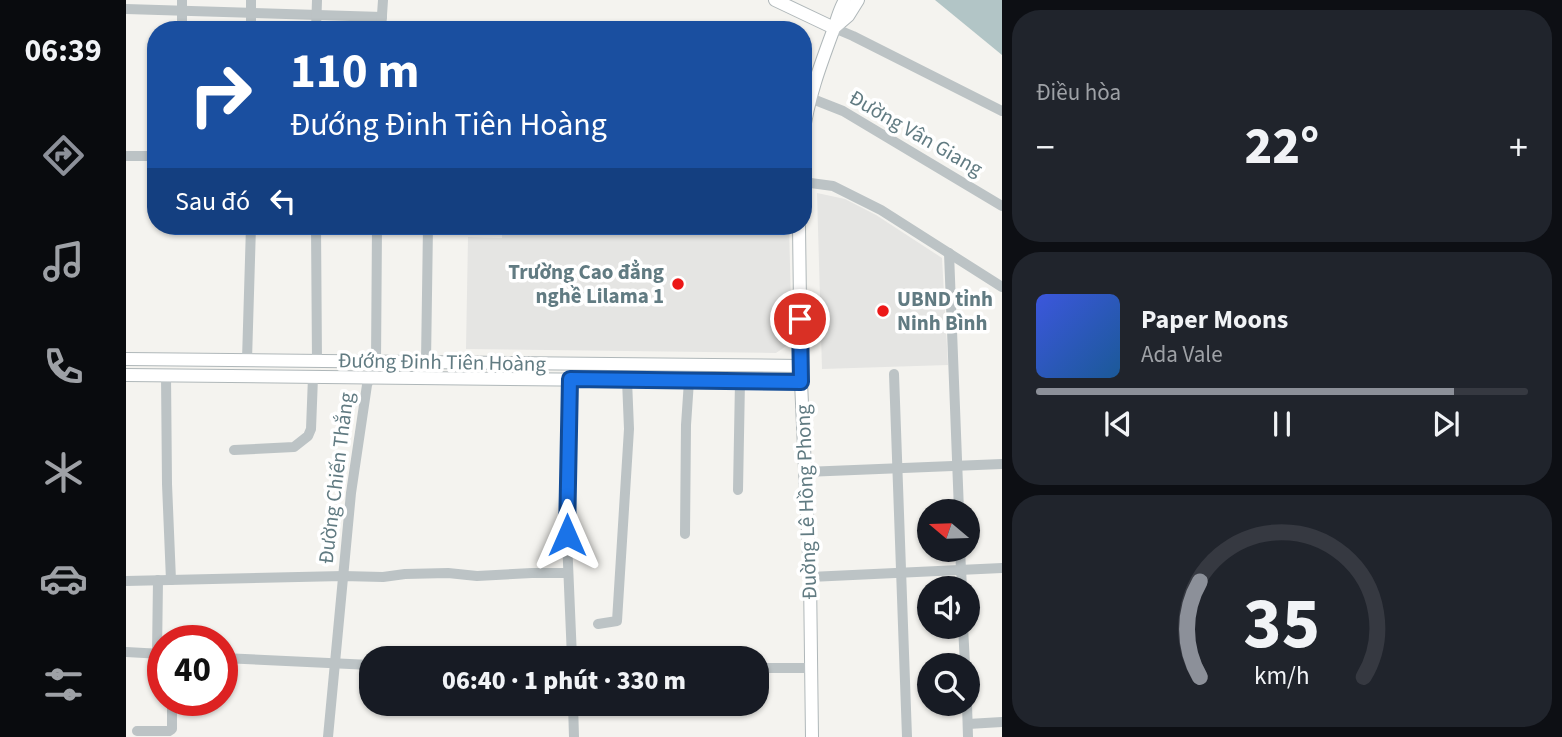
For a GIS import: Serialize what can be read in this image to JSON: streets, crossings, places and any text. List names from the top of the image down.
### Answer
{
  "streets": {
    "main road": ["Đướng Đinh Tiên Hoàng", "Đuờng Lê Hồng Phong"],
    "street": ["Đường Vân Giang", "Đường Chiến Thắng"]
  },
  "crossings": [
    ["Đướng Đinh Tiên Hoàng", "Đường Chiến Thắng"],
    ["Đướng Đinh Tiên Hoàng", "Đuờng Lê Hồng Phong"]
  ],
  "places": ["Trường Cao đẳng nghề Lilama 1", "UBND tỉnh Ninh Bình"],
  "north": "left",
  "page": {
    "tabs": "06:39",
    "tile": "Điều hòa",
    "turn": ["110 m", "Đướng Đinh Tiên Hoàng"],
    "heat": ["−", "22°", "+"],
    "then": "Sau đó",
    "song": ["Paper Moons", "Ada Vale"],
    "limit": "40",
    "trip": "06:40 · 1 phút · 330 m",
    "gauge": ["35", "km/h"]
  }
}
